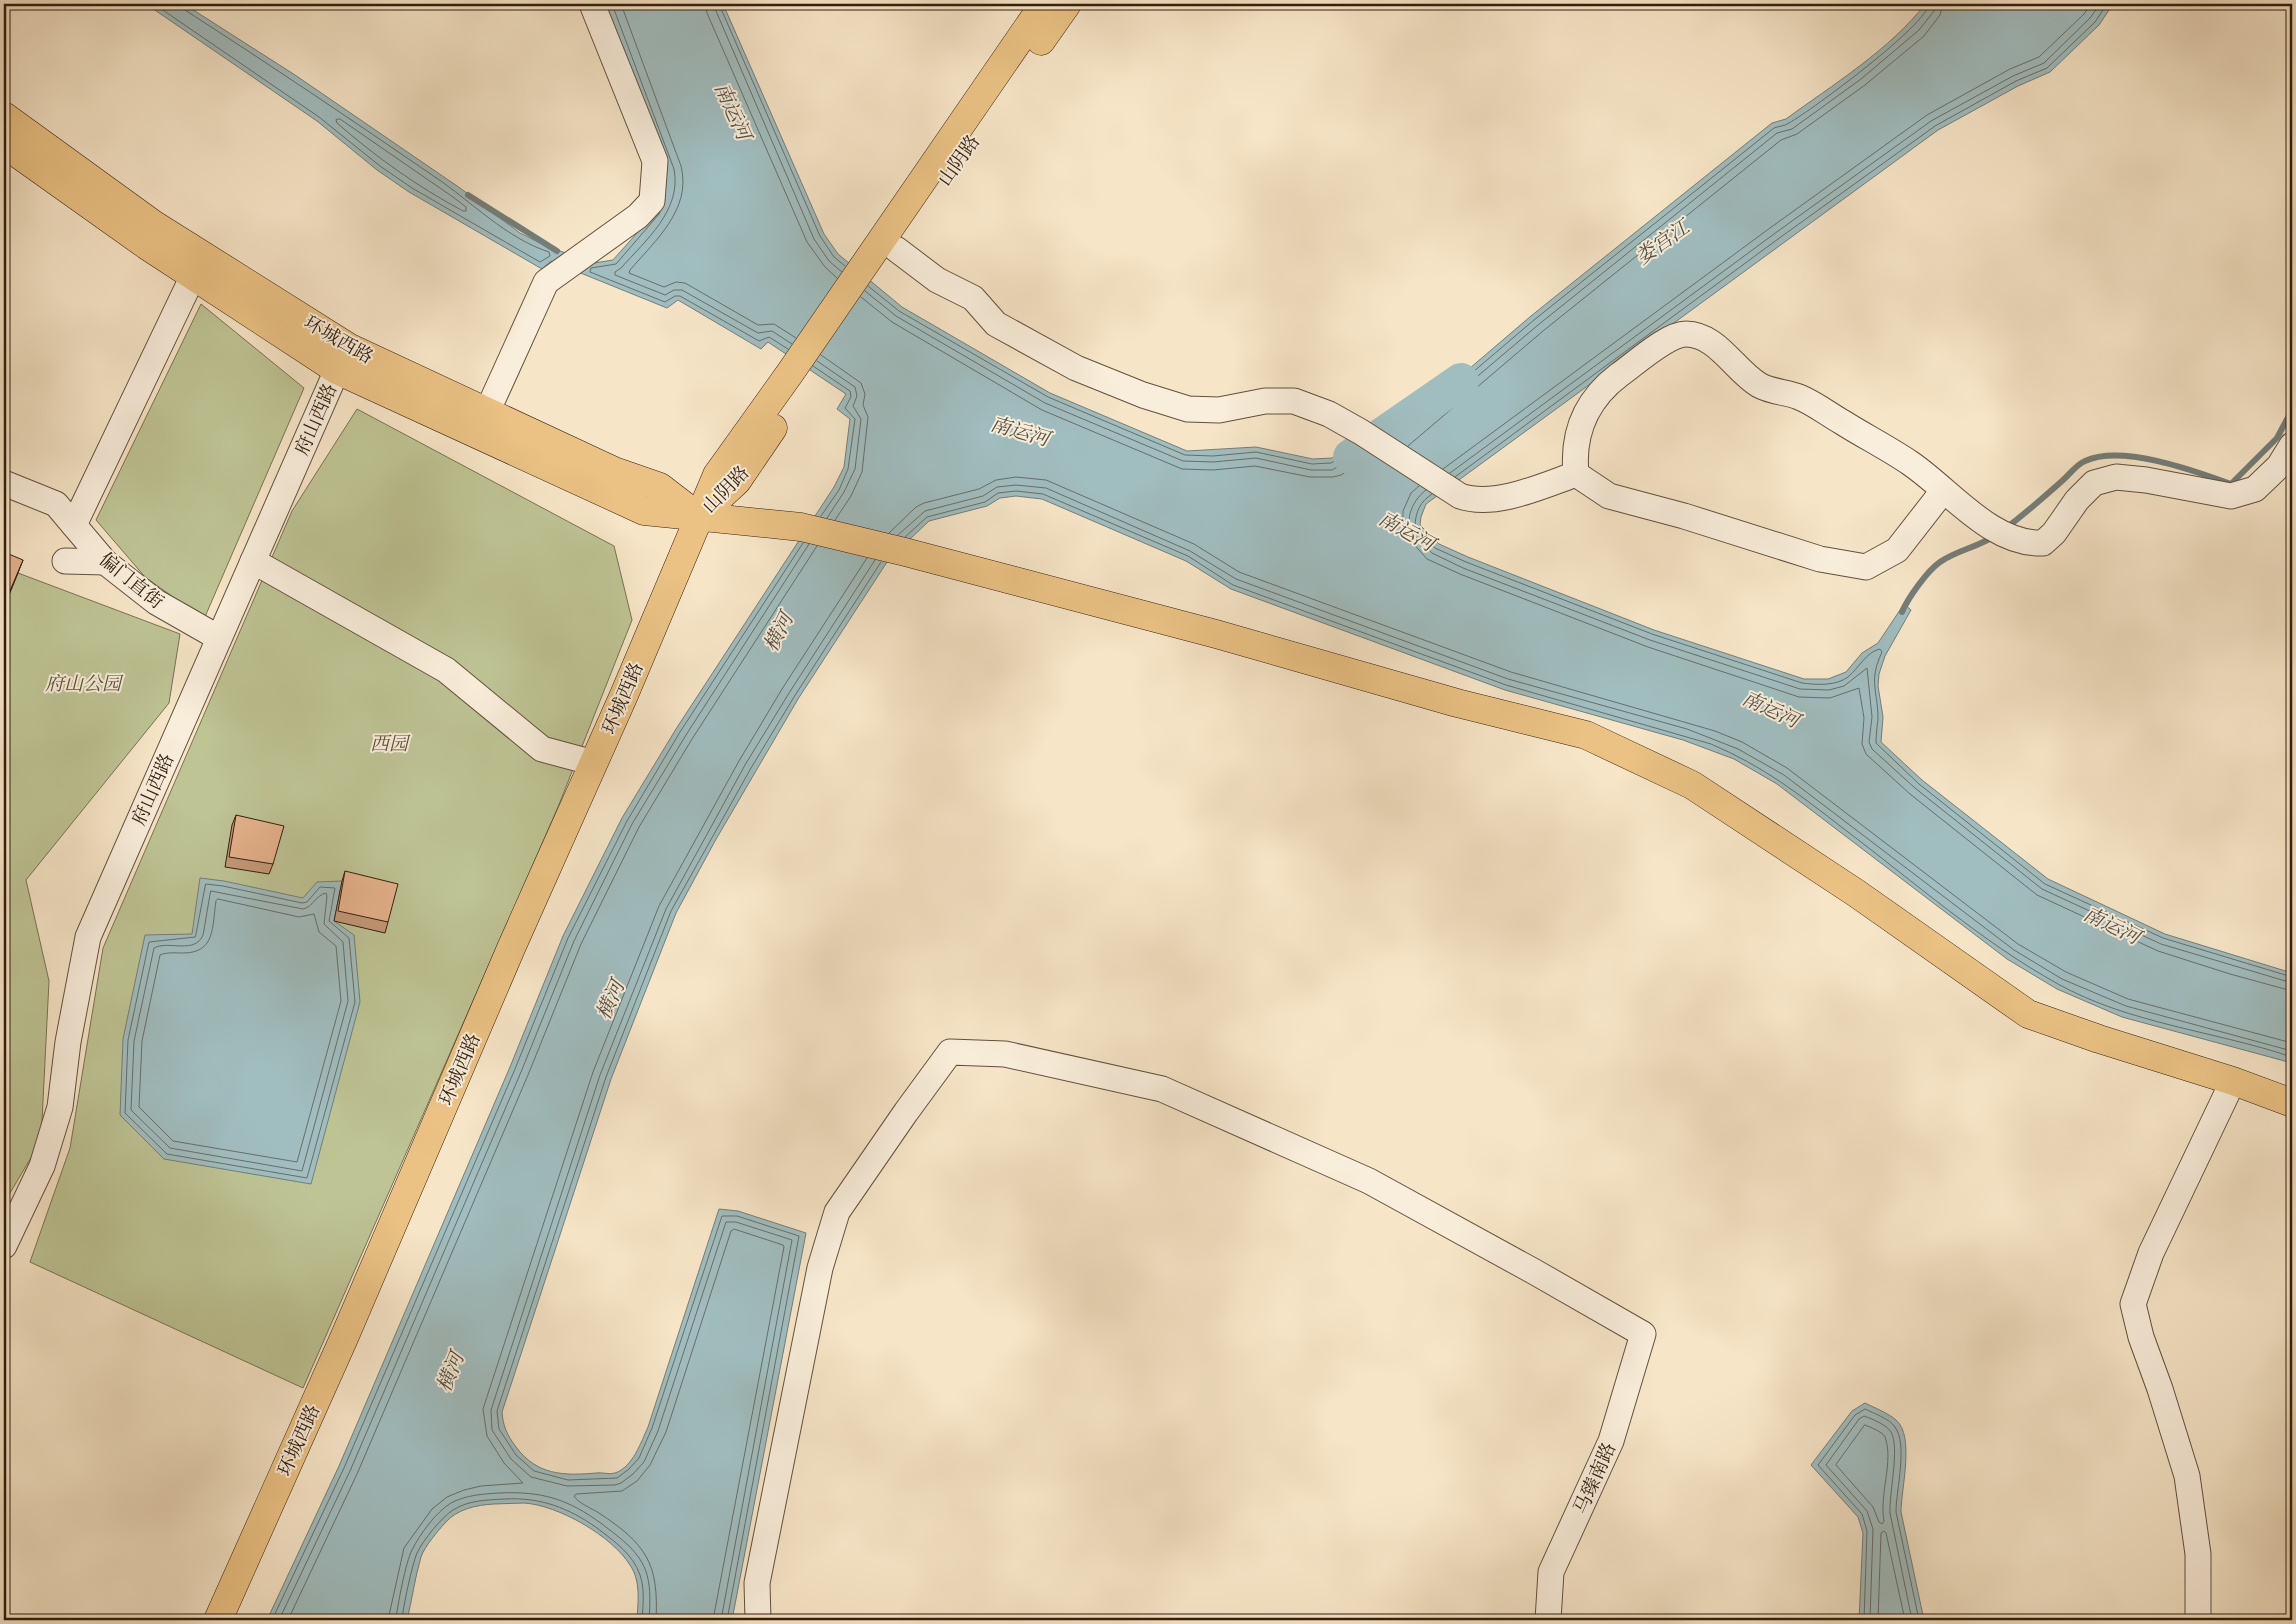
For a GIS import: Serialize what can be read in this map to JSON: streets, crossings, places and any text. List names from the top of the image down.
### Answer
{
  "streets": {
    "main road": ["山阴路", "环城西路"],
    "street": ["府山西路", "偏门直街", "马臻南路"]
  },
  "crossings": [
    ["山阴路", "环城西路"],
    ["环城西路", "府山西路"],
    ["府山西路", "偏门直街"]
  ],
  "water": ["南运河", "娄宫江", "横河"],
  "parks": ["府山公园", "西园"]
}
